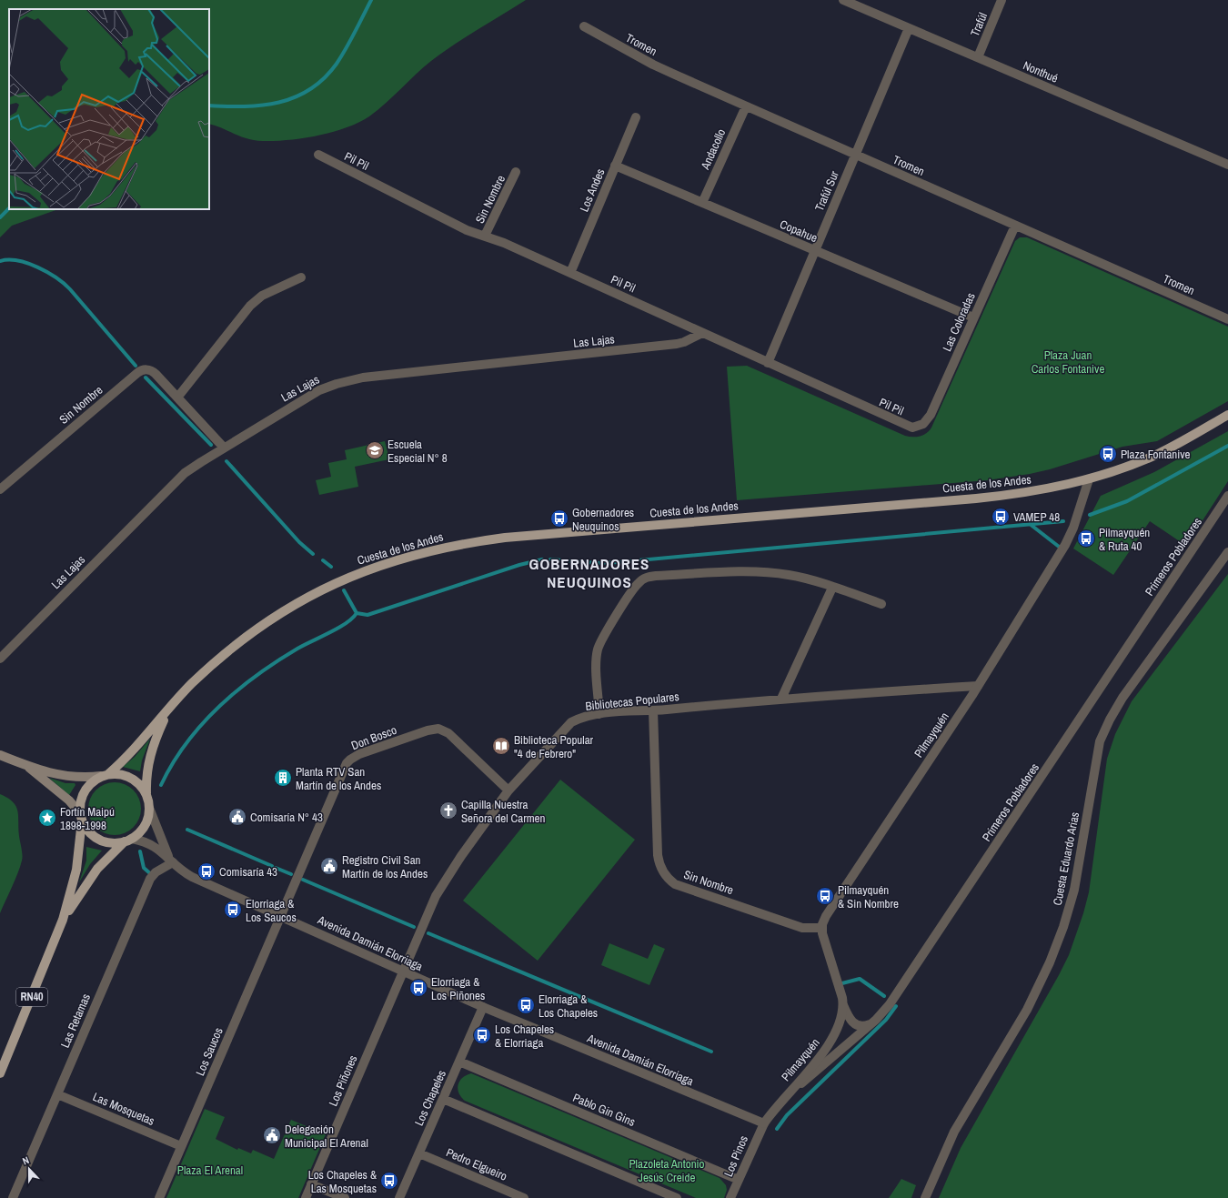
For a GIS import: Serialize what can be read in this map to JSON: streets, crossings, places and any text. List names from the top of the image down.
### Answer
{
  "streets": {
    "main road": ["Cuesta de los Andes", "RN40"],
    "street": [
      "Trafúl",
      "Tromen",
      "Nonthué",
      "Andacollo",
      "Pil Pil",
      "Los Andes",
      "Trafúl Sur",
      "Sin Nombre",
      "Copahue",
      "Las Coloradas",
      "Las Lajas",
      "Primeros Pobladores",
      "Bibliotecas Populares",
      "Pilmayquén",
      "Don Bosco",
      "Cuesta Eduardo Arias",
      "Avenida Damián Elorriaga",
      "Las Retamas",
      "Los Saucos",
      "Los Piñones",
      "Los Chapeles",
      "Las Mosquetas",
      "Pablo Gin Gins",
      "Los Pinos",
      "Pedro Elgueiro"
    ]
  },
  "crossings": [
    ["Trafúl", "Nonthué"],
    ["Tromen", "Andacollo"],
    ["Tromen", "Trafúl Sur"],
    ["Tromen", "Las Coloradas"],
    ["Nonthué", "Trafúl Sur"],
    ["Andacollo", "Copahue"],
    ["Pil Pil", "Los Andes"],
    ["Pil Pil", "Trafúl Sur"],
    ["Pil Pil", "Sin Nombre"],
    ["Pil Pil", "Las Coloradas"],
    ["Pil Pil", "Las Lajas"],
    ["Los Andes", "Copahue"],
    ["Trafúl Sur", "Copahue"],
    ["Sin Nombre", "Las Lajas"],
    ["Sin Nombre", "Bibliotecas Populares"],
    ["Sin Nombre", "Pilmayquén"],
    ["Copahue", "Las Coloradas"],
    ["Cuesta de los Andes", "Pilmayquén"],
    ["Cuesta de los Andes", "Avenida Damián Elorriaga"],
    ["Cuesta de los Andes", "RN40"],
    ["Primeros Pobladores", "Pilmayquén"],
    ["Bibliotecas Populares", "Pilmayquén"],
    ["Bibliotecas Populares", "Don Bosco"],
    ["Bibliotecas Populares", "Avenida Damián Elorriaga"],
    ["Bibliotecas Populares", "Los Piñones"],
    ["Pilmayquén", "Avenida Damián Elorriaga"],
    ["Pilmayquén", "Los Pinos"],
    ["Don Bosco", "Avenida Damián Elorriaga"],
    ["Don Bosco", "Los Saucos"],
    ["Avenida Damián Elorriaga", "RN40"],
    ["Avenida Damián Elorriaga", "Las Retamas"],
    ["Avenida Damián Elorriaga", "Los Saucos"],
    ["Avenida Damián Elorriaga", "Los Piñones"],
    ["Avenida Damián Elorriaga", "Los Chapeles"],
    ["Avenida Damián Elorriaga", "Los Pinos"],
    ["Las Retamas", "Las Mosquetas"],
    ["Los Saucos", "Las Mosquetas"],
    ["Los Chapeles", "Pablo Gin Gins"],
    ["Los Chapeles", "Pedro Elgueiro"],
    ["Pablo Gin Gins", "Los Pinos"]
  ],
  "districts": ["GOBERNADORES NEUQUINOS"],
  "parks": ["Plaza Juan Carlos Fontanive", "Plazoleta Antonio Jesús Creide", "Plaza El Arenal"],
  "places": {
    "school or university": ["Escuela Especial N° 8"],
    "bus stop": [
      "Plaza Fontanive",
      "VAMEP 48",
      "Gobernadores Neuquinos",
      "Pilmayquén & Ruta 40",
      "Comisaría 43",
      "Pilmayquén & Sin Nombre",
      "Elorriaga & Los Saucos",
      "Elorriaga & Los Piñones",
      "Elorriaga & Los Chapeles",
      "Los Chapeles & Elorriaga",
      "Los Chapeles & Las Mosquetas"
    ],
    "library": ["Biblioteca Popular \"4 de Febrero\""],
    "building": ["Planta RTV San Martín de los Andes"],
    "church": ["Capilla Nuestra Señora del Carmen"],
    "public building": ["Comisaría N° 43", "Registro Civil San Martín de los Andes", "Delegación Municipal El Arenal"],
    "place": ["Fortín Maipú 1898-1998"]
  },
  "north": "top"
}
